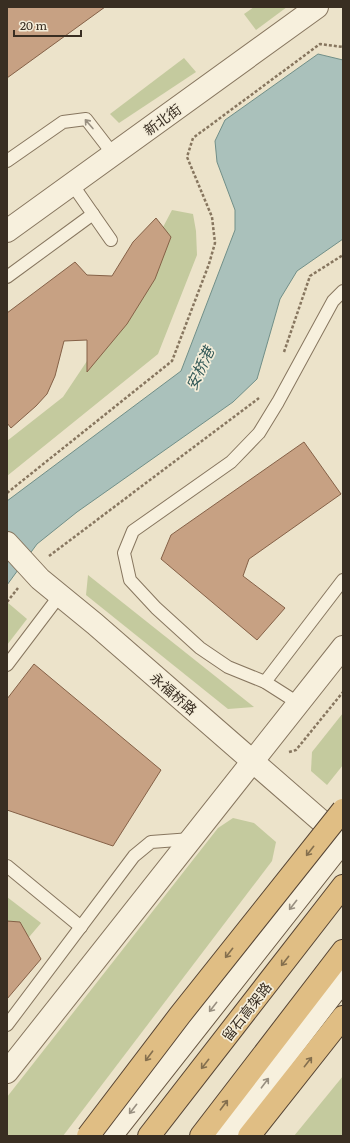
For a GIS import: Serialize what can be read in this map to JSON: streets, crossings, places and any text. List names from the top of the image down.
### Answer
{
  "streets": {
    "highway": ["留石高架路"],
    "street": ["新北街", "永福桥路"]
  },
  "water": ["安桥港"],
  "scale_bar": "20 m"
}
